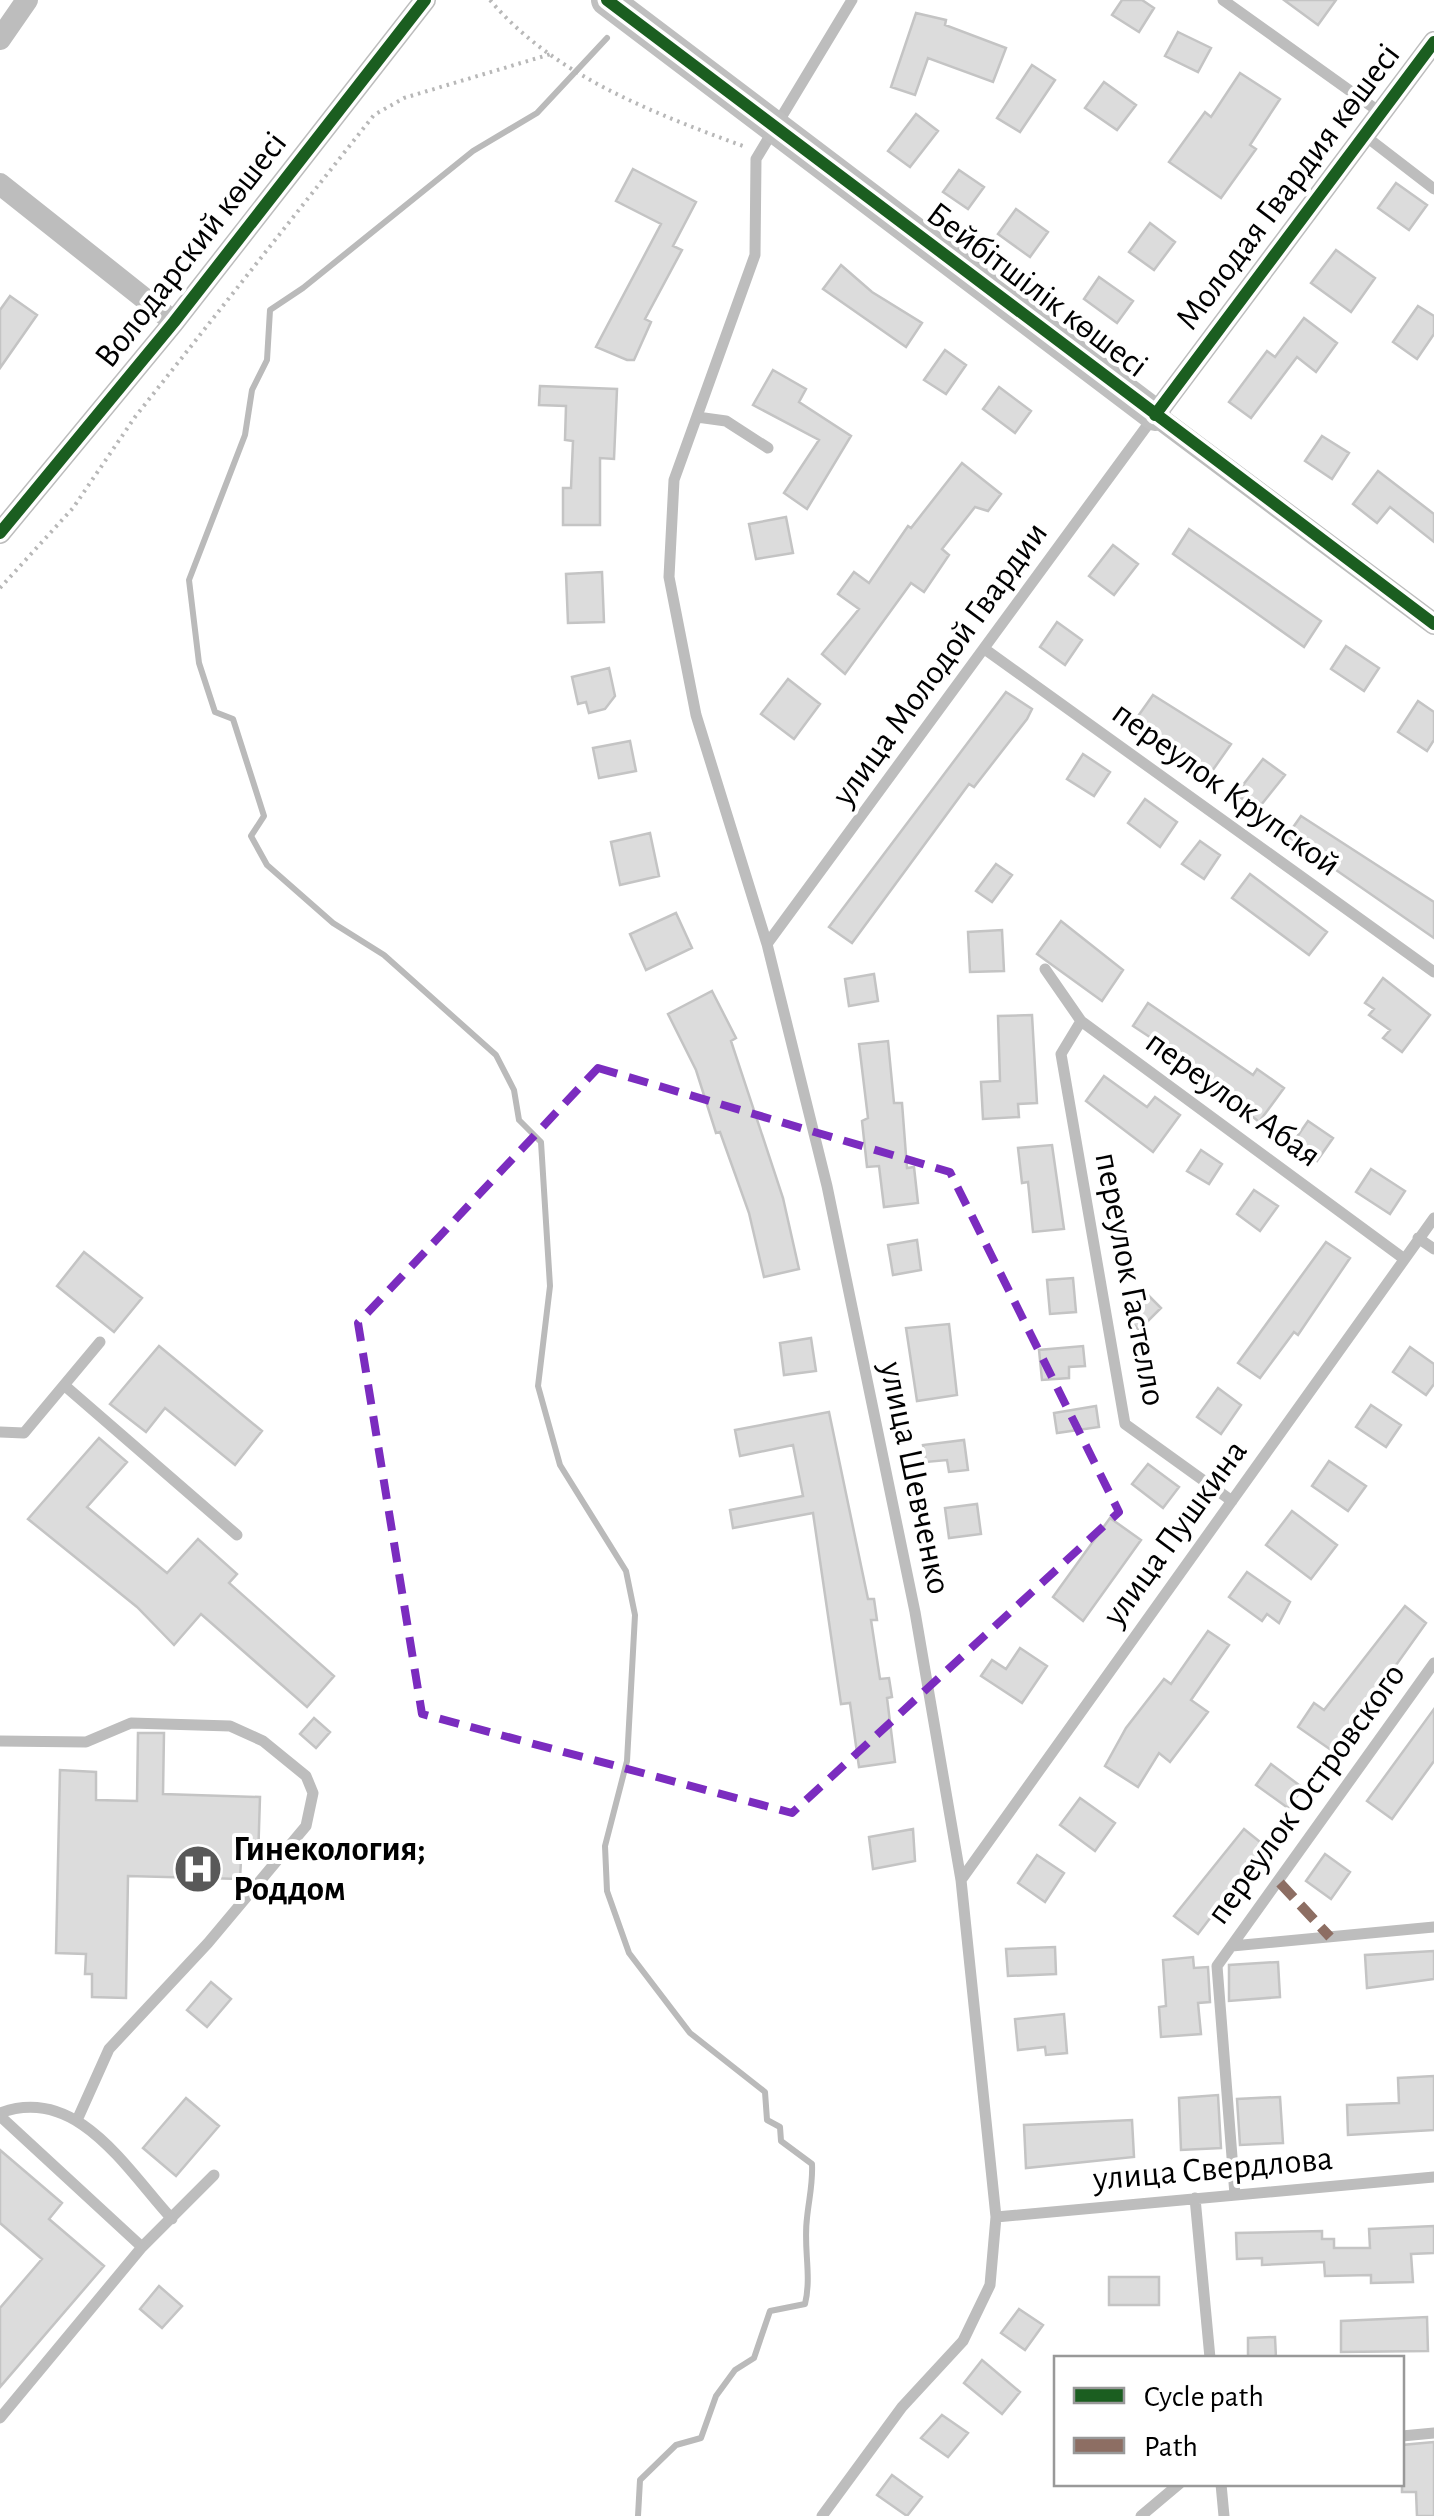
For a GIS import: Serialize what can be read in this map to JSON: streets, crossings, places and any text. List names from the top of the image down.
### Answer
{
  "streets": {
    "street": ["Молодая Гвардия көшесі", "Володарский көшесі", "Бейбітшілік көшесі"],
    "lane": [
      "улица Молодой Гвардии",
      "переулок Крупской",
      "переулок Абая",
      "переулок Гастелло",
      "улица Шевченко",
      "улица Пушкина",
      "переулок Островского",
      "улица Свердлова"
    ]
  },
  "crossings": [
    ["Молодая Гвардия көшесі", "Бейбітшілік көшесі"],
    ["Молодая Гвардия көшесі", "улица Молодой Гвардии"],
    ["Бейбітшілік көшесі", "улица Молодой Гвардии"],
    ["Бейбітшілік көшесі", "улица Шевченко"],
    ["улица Молодой Гвардии", "переулок Крупской"],
    ["улица Молодой Гвардии", "улица Шевченко"],
    ["переулок Абая", "переулок Гастелло"],
    ["переулок Абая", "улица Пушкина"],
    ["переулок Гастелло", "улица Пушкина"],
    ["улица Шевченко", "улица Пушкина"],
    ["улица Шевченко", "улица Свердлова"],
    ["переулок Островского", "улица Свердлова"]
  ],
  "places": {
    "hospital": ["Гинекология; Роддом"]
  },
  "legend": ["Cycle path", "Path"]
}
